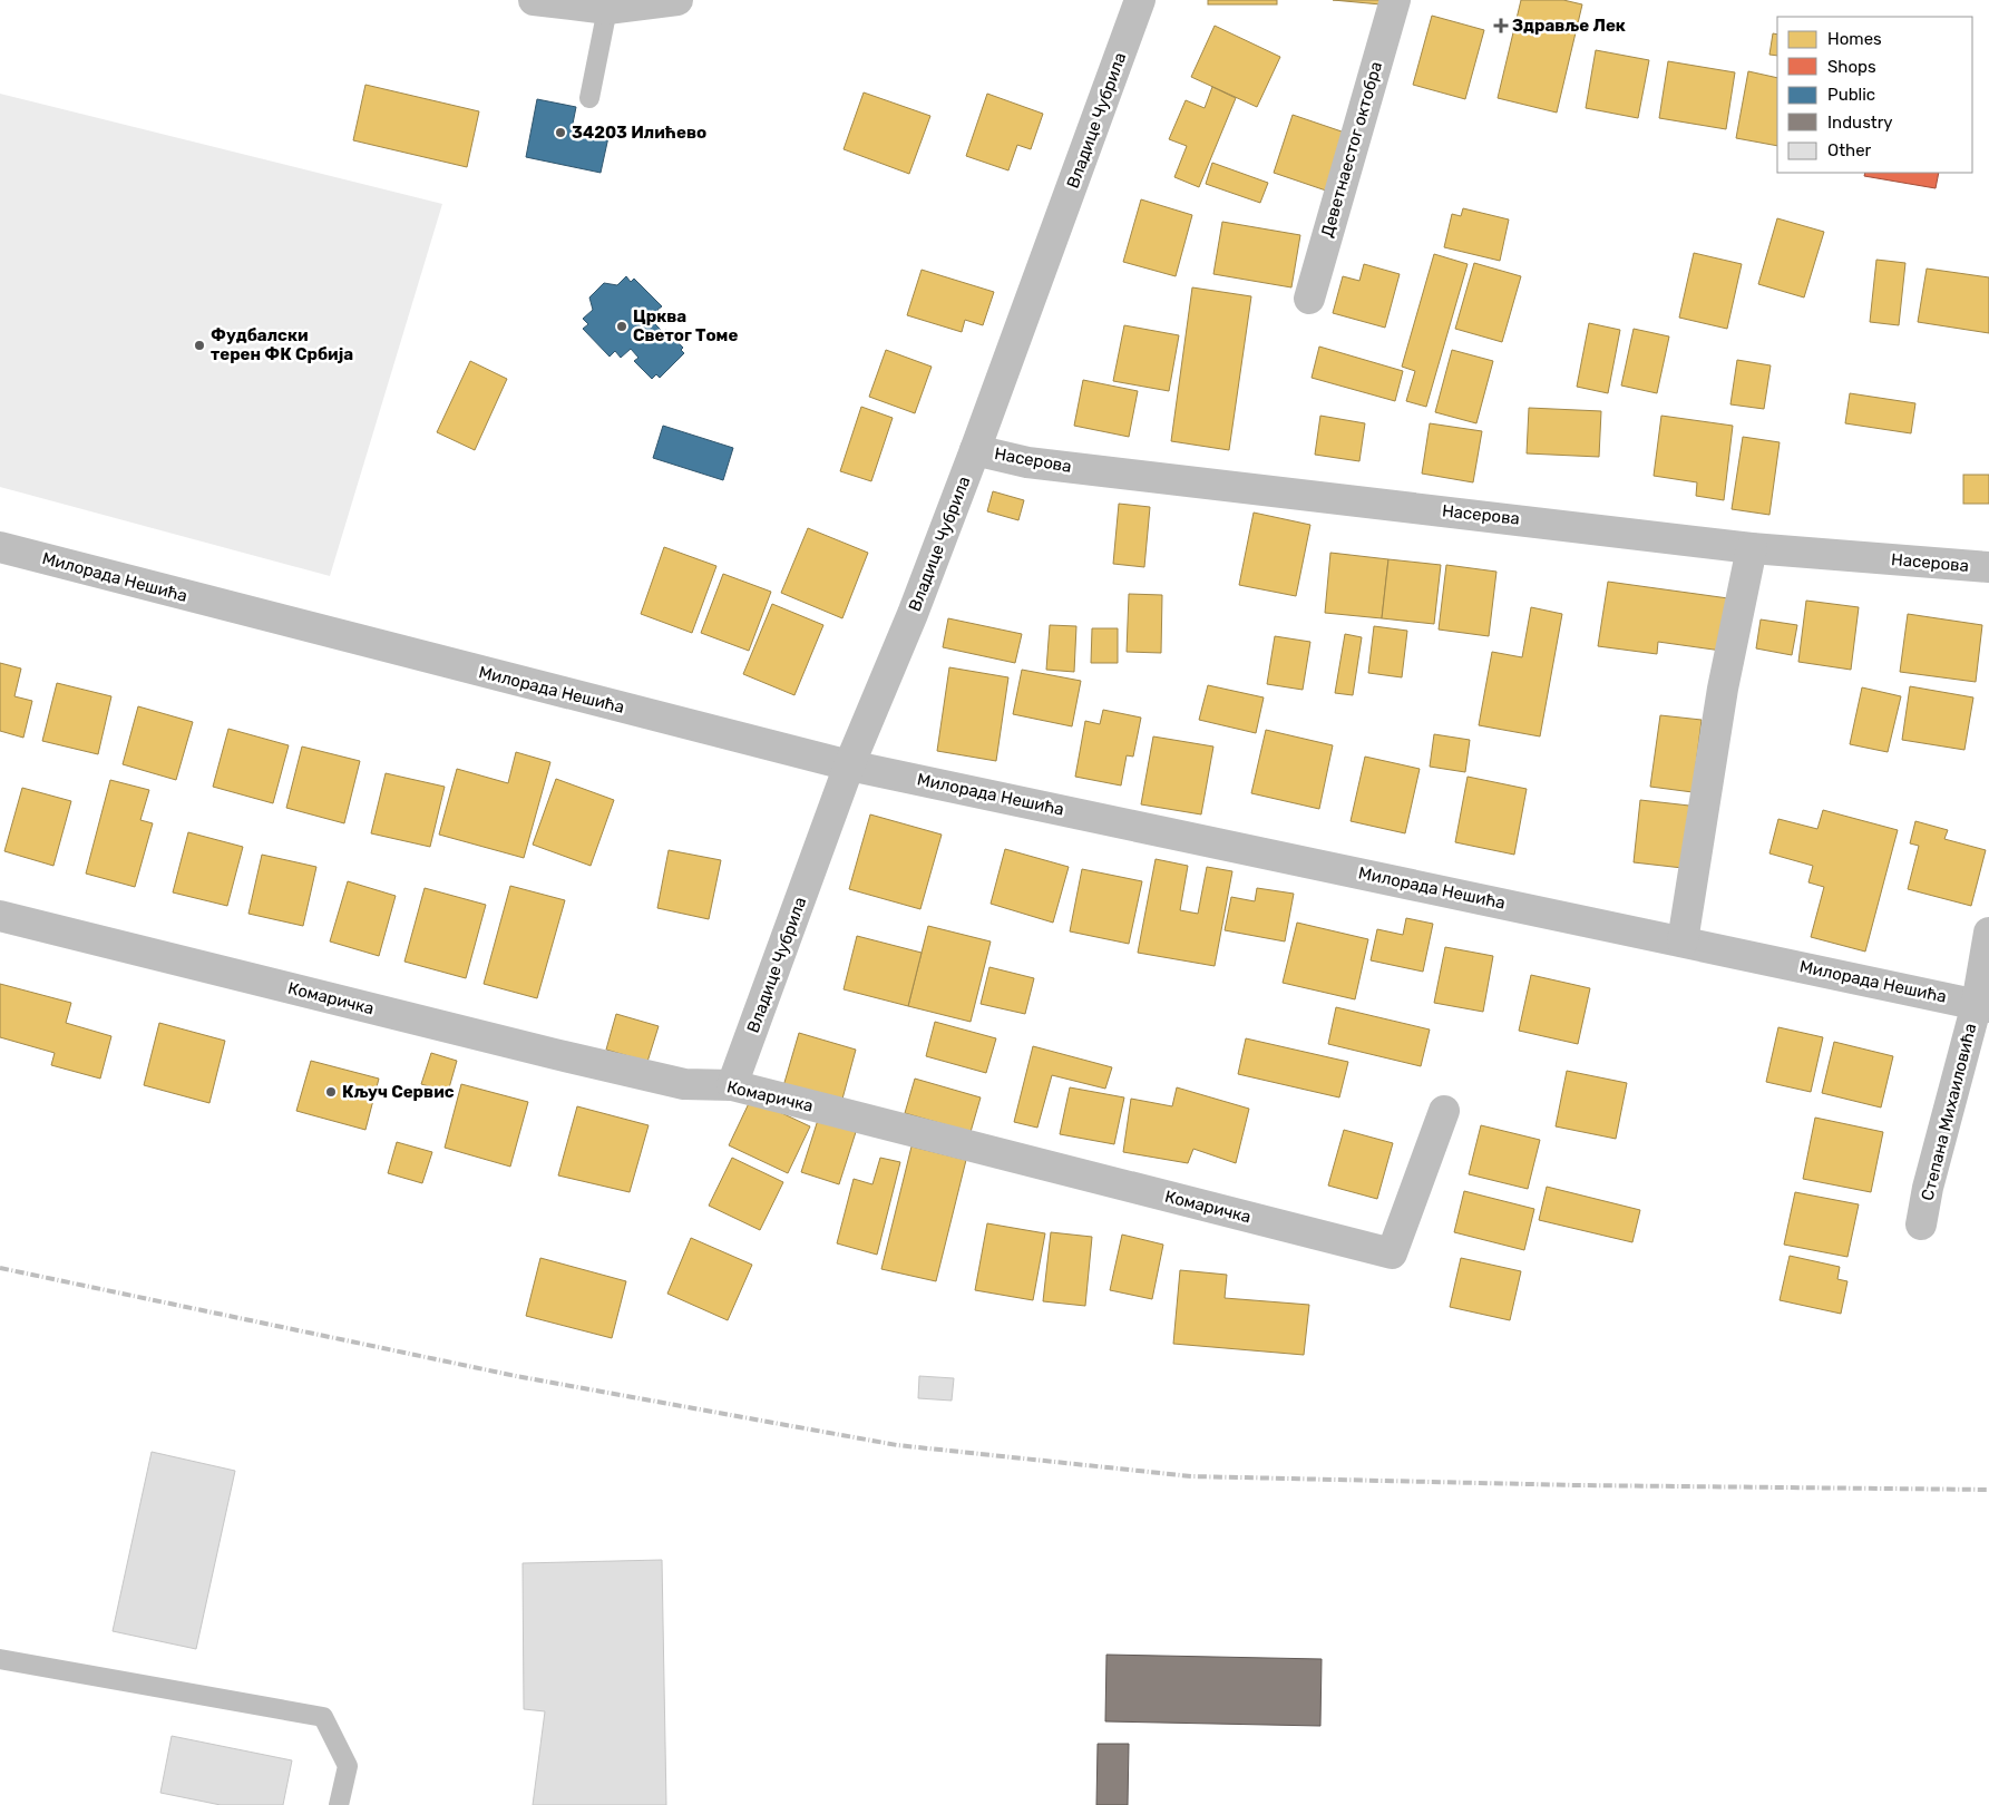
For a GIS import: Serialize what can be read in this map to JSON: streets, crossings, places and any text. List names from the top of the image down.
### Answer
{
  "streets": {
    "street": [
      "Владице Чубрила",
      "Деветнаестог октобра",
      "Насерова",
      "Милорада Нешића",
      "Комаричка",
      "Степана Михаиловића"
    ]
  },
  "crossings": [
    ["Владице Чубрила", "Насерова"],
    ["Владице Чубрила", "Милорада Нешића"],
    ["Владице Чубрила", "Комаричка"],
    ["Милорада Нешића", "Степана Михаиловића"]
  ],
  "places": {
    "health": ["Здравље Лек"],
    "other": [
      "34203 Илићево",
      "Црква Светог Томе",
      "Фудбалски терен ФК Србија",
      "Кључ Сервис"
    ]
  },
  "legend": [
    "Homes",
    "Shops",
    "Public",
    "Industry",
    "Other"
  ]
}
